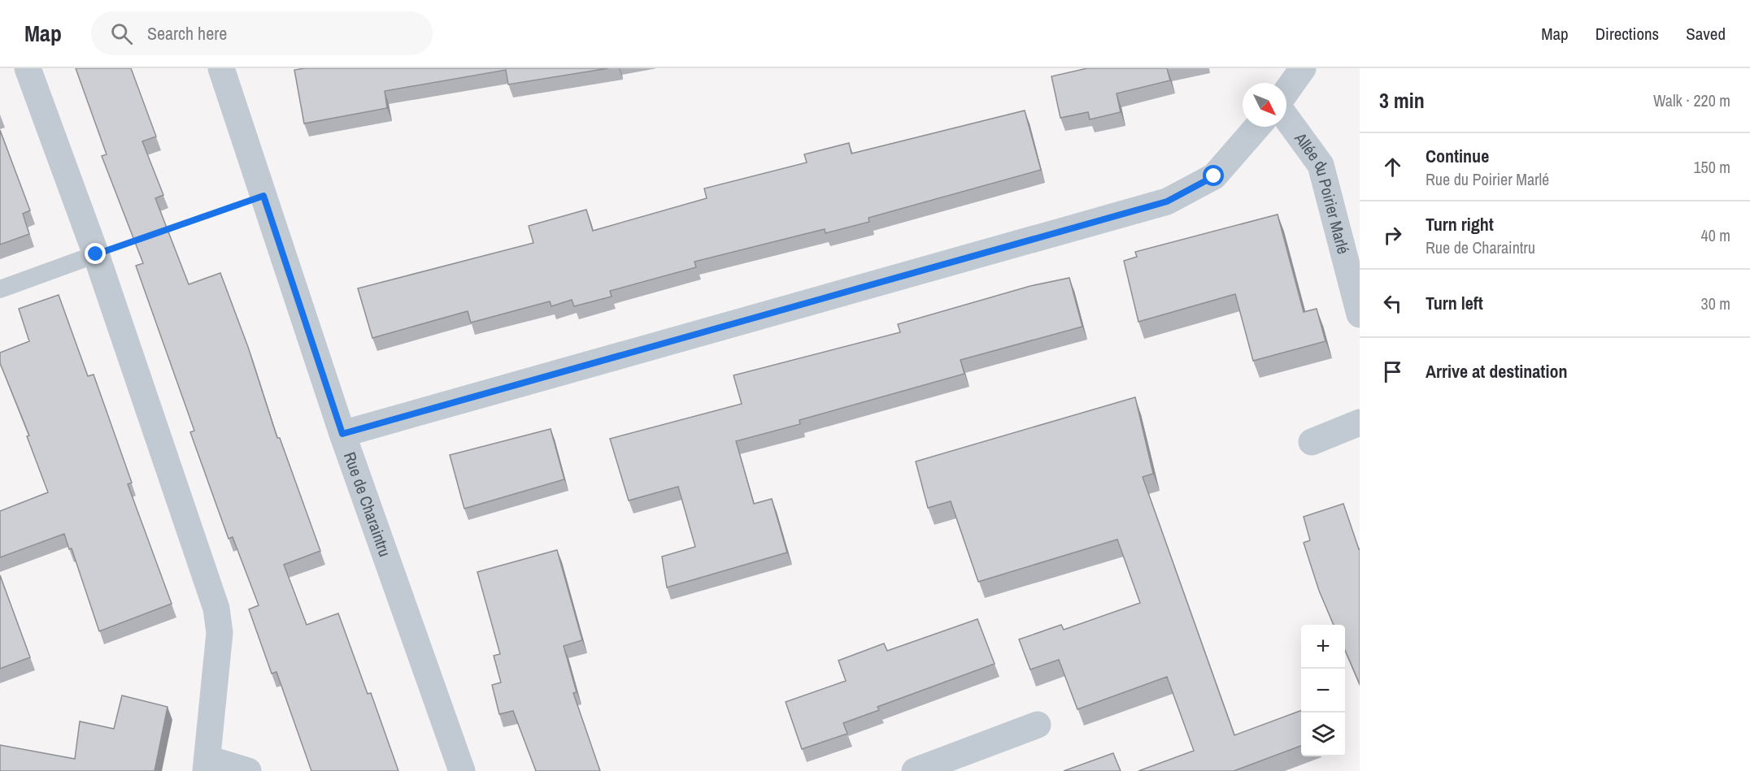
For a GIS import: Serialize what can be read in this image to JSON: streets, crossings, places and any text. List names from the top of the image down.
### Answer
{
  "streets": {
    "street": ["Allée du Poirier Marlé", "Rue de Charaintru"]
  },
  "north": "bottom right",
  "page": {
    "header": "Map",
    "search": "Search here",
    "nav": ["Map", "Directions", "Saved"],
    "heading": ["3 min", "Walk · 220 m"],
    "list": [
      ["Continue", "Rue du Poirier Marlé", "150 m"],
      ["Turn right", "Rue de Charaintru", "40 m"],
      ["Turn left", "30 m"],
      "Arrive at destination"
    ],
    "map_buttons": ["+", "−"]
  }
}
